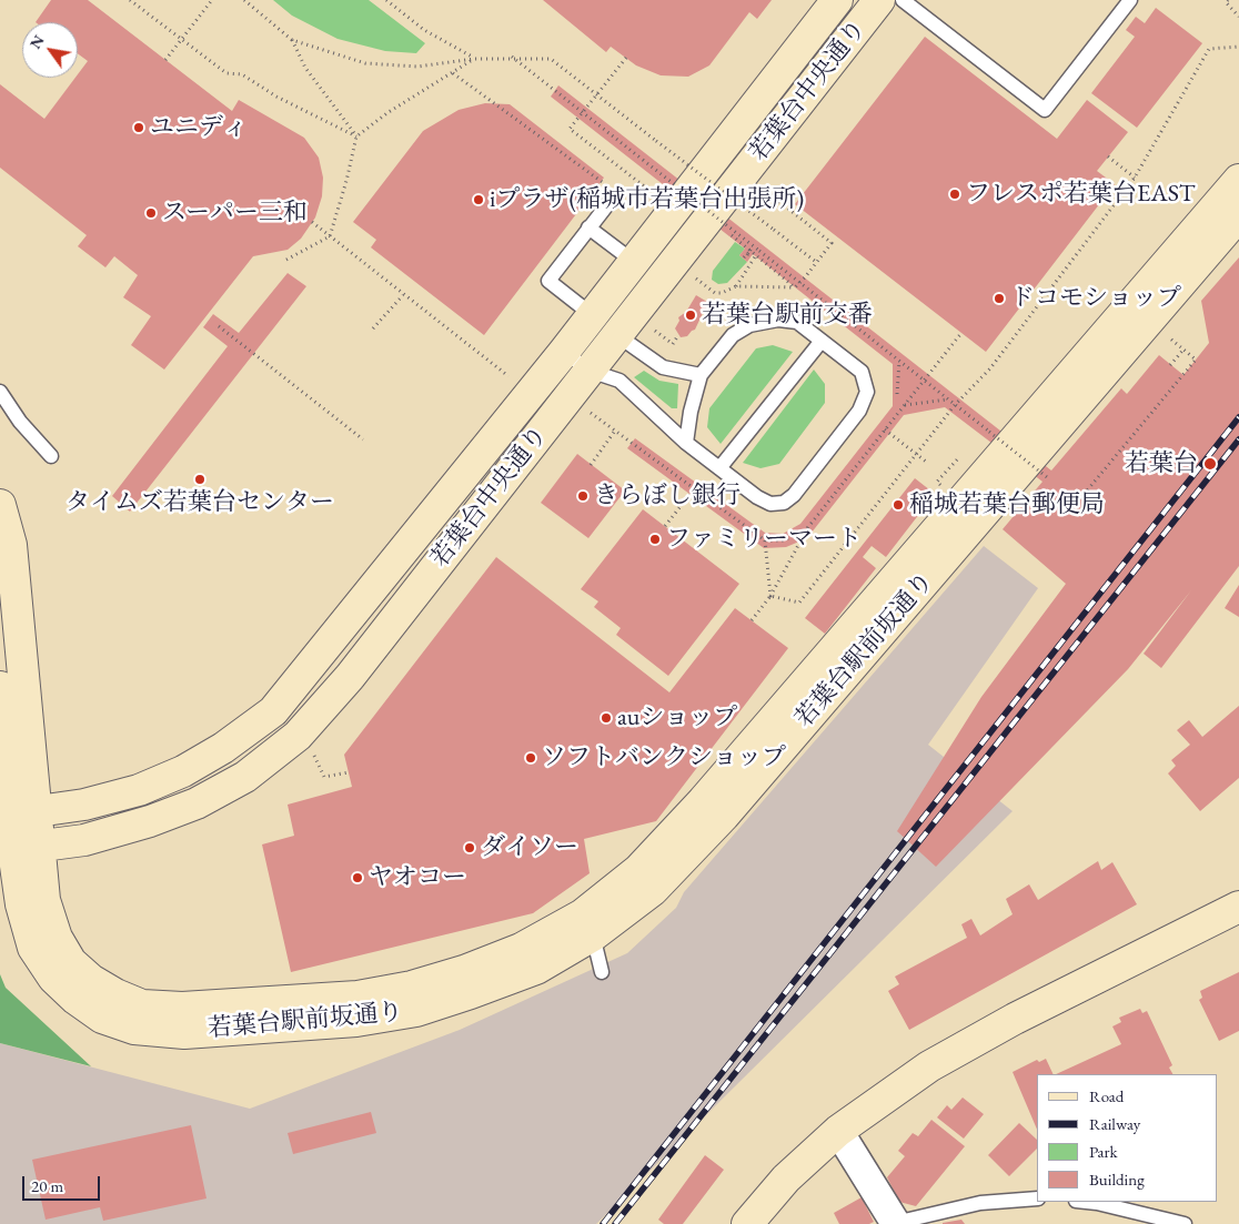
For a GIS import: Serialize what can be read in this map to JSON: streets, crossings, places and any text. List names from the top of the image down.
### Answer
{
  "streets": {
    "street": ["若葉台中央通り", "若葉台駅前坂通り"]
  },
  "crossings": [
    ["若葉台中央通り", "若葉台駅前坂通り"]
  ],
  "places": [
    "ユニディ",
    "フレスポ若葉台EAST",
    "iプラザ(稲城市若葉台出張所)",
    "スーパー三和",
    "ドコモショップ",
    "若葉台駅前交番",
    "若葉台",
    "タイムズ若葉台センター",
    "きらぼし銀行",
    "稲城若葉台郵便局",
    "ファミリーマート",
    "auショップ",
    "ソフトバンクショップ",
    "ダイソー",
    "ヤオコー"
  ],
  "legend": [
    "Road",
    "Railway",
    "Park",
    "Building"
  ],
  "scale_bar": "20 m",
  "north": "top left"
}
